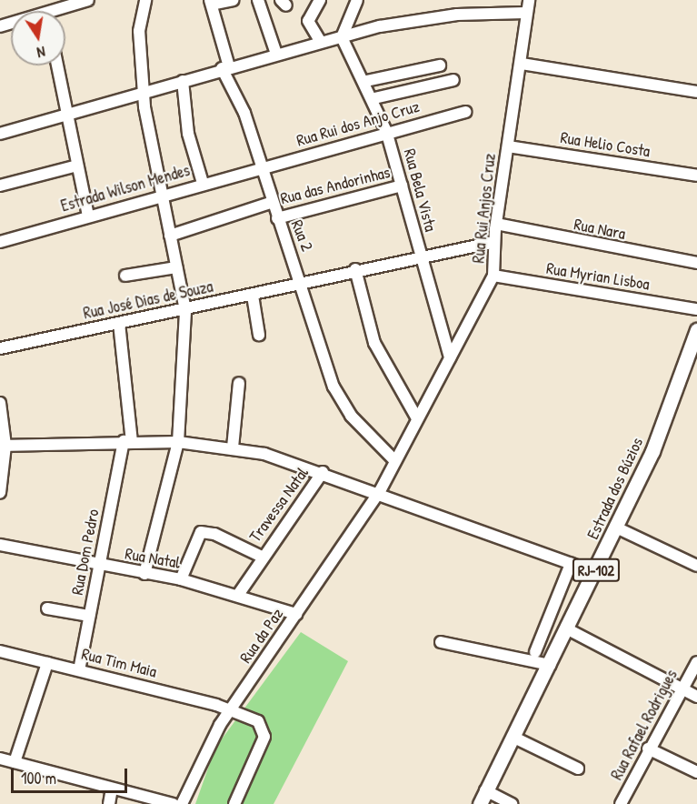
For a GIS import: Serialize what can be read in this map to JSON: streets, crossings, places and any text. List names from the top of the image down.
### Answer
{
  "streets": {
    "main road": ["Estrada dos Búzios", "RJ-102"],
    "street": [
      "Rua Rui dos Anjo Cruz",
      "Rua Helio Costa",
      "Rua das Andorinhas",
      "Estrada Wilson Mendes",
      "Rua Bela Vista",
      "Rua Rui Anjos Cruz",
      "Rua Nara",
      "Rua 2",
      "Rua Myrian Lisboa",
      "Rua José Dias de Souza",
      "Travessa Natal",
      "Rua Dom Pedro",
      "Rua Natal",
      "Rua da Paz",
      "Rua Tim Maia",
      "Rua Rafael Rodrigues"
    ]
  },
  "crossings": [
    ["Rua Rui dos Anjo Cruz", "Estrada Wilson Mendes"],
    ["Rua Rui dos Anjo Cruz", "Rua Bela Vista"],
    ["Rua Rui dos Anjo Cruz", "Rua 2"],
    ["Rua Helio Costa", "Rua Rui Anjos Cruz"],
    ["Rua das Andorinhas", "Rua Bela Vista"],
    ["Rua das Andorinhas", "Rua 2"],
    ["Estrada Wilson Mendes", "Rua 2"],
    ["Rua Bela Vista", "Rua Rui Anjos Cruz"],
    ["Rua Bela Vista", "Rua José Dias de Souza"],
    ["Rua Rui Anjos Cruz", "Rua Nara"],
    ["Rua Rui Anjos Cruz", "Rua 2"],
    ["Rua Rui Anjos Cruz", "Rua Myrian Lisboa"],
    ["Rua Rui Anjos Cruz", "Rua José Dias de Souza"],
    ["Rua Rui Anjos Cruz", "Rua da Paz"],
    ["Rua 2", "Rua José Dias de Souza"],
    ["Rua José Dias de Souza", "Rua Dom Pedro"],
    ["Travessa Natal", "Rua Natal"],
    ["Rua Dom Pedro", "Rua Natal"],
    ["Rua Dom Pedro", "Rua Tim Maia"],
    ["Rua Natal", "Rua da Paz"],
    ["Rua da Paz", "Rua Tim Maia"]
  ],
  "scale_bar": "100 m",
  "north": "bottom"
}
